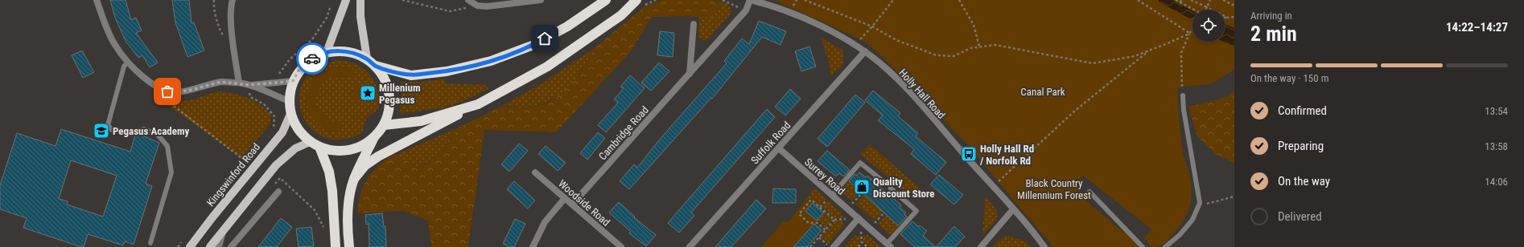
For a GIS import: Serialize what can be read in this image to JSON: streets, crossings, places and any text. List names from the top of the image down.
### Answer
{
  "streets": {
    "main road": ["Kingswinford Road"],
    "street": [
      "Holly Hall Road",
      "Cambridge Road",
      "Suffolk Road",
      "Surrey Road",
      "Woodside Road"
    ]
  },
  "crossings": [
    ["Holly Hall Road", "Cambridge Road"],
    ["Holly Hall Road", "Suffolk Road"],
    ["Cambridge Road", "Woodside Road"],
    ["Suffolk Road", "Surrey Road"]
  ],
  "parks": ["Canal Park", "Black Country Millennium Forest"],
  "places": {
    "place": ["Millenium Pegasus"],
    "school or university": ["Pegasus Academy"],
    "bus stop": ["Holly Hall Rd / Norfolk Rd"],
    "shop": ["Quality Discount Store"]
  },
  "page": {
    "heading": ["2 min", "Arriving in", "14:22–14:27"],
    "bar": "On the way · 150 m",
    "list": [
      ["Confirmed", "13:54"],
      ["Preparing", "13:58"],
      ["On the way", "14:06"],
      "Delivered"
    ]
  }
}
